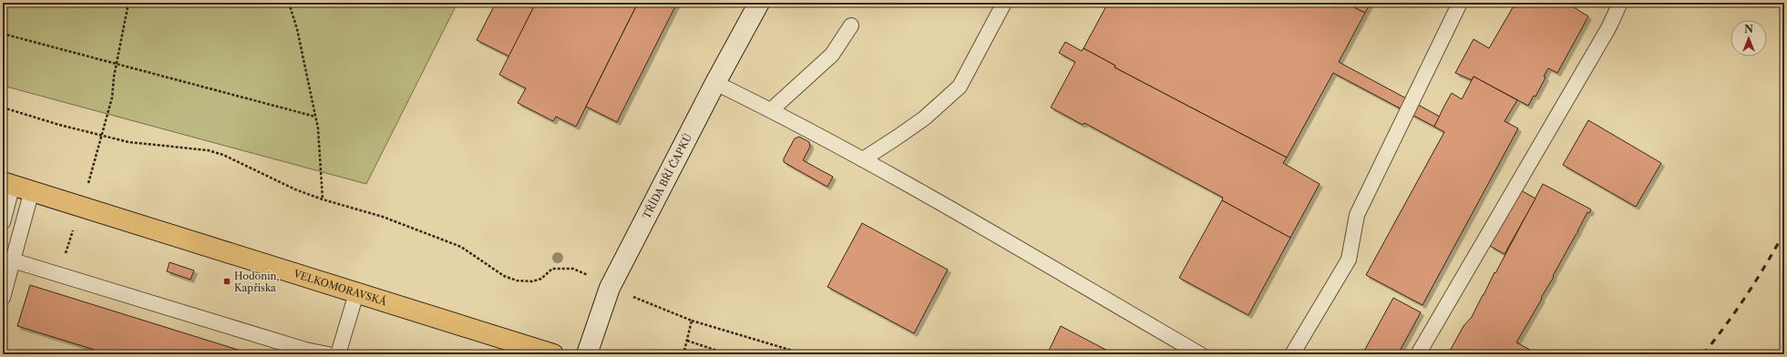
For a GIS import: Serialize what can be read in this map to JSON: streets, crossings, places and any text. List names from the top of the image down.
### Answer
{
  "streets": {
    "main road": ["VELKOMORAVSKÁ"],
    "street": ["TŘÍDA BŘÍ ČAPKŮ"]
  },
  "places": {
    "transit": ["Hodonín, Kapřiska"]
  },
  "north": "top"
}
